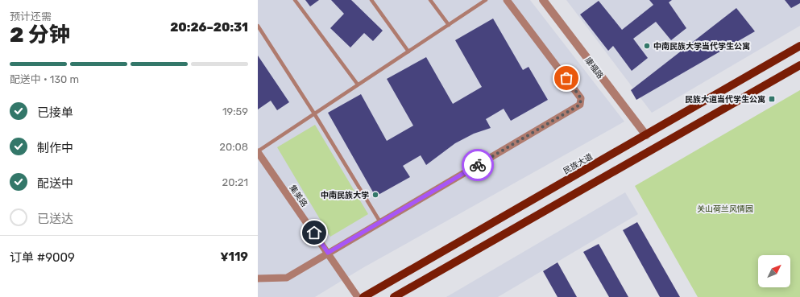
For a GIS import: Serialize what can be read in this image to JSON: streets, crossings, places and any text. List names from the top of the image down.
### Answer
{
  "streets": {
    "main road": ["民族大道"],
    "street": ["康福路", "集美路"]
  },
  "crossings": [
    ["康福路", "民族大道"]
  ],
  "parks": ["关山荷兰风情园"],
  "places": {
    "other": ["中南民族大学当代学生公寓", "中南民族大学"],
    "transit": ["民族大道当代学生公寓"]
  },
  "north": "top right",
  "page": {
    "heading": ["2 分钟", "预计还需", "20:26–20:31"],
    "panel": ["订单 #9009", "¥119"],
    "bar": "配送中 · 130 m",
    "list": [
      ["已接单", "19:59"],
      ["制作中", "20:08"],
      ["配送中", "20:21"],
      "已送达"
    ]
  }
}
